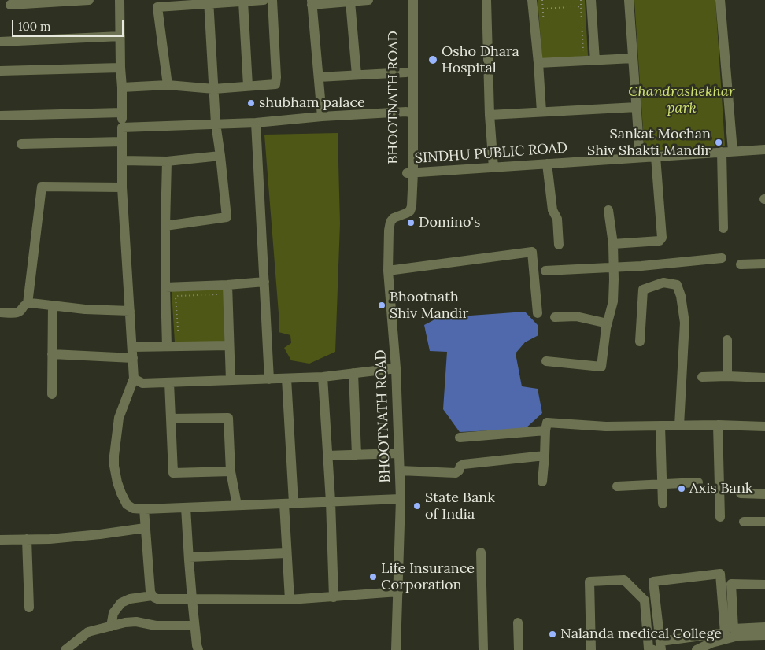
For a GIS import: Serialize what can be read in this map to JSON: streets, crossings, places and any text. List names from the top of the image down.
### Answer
{
  "streets": {
    "street": ["BHOOTNATH ROAD", "SINDHU PUBLIC ROAD"]
  },
  "crossings": [
    ["BHOOTNATH ROAD", "SINDHU PUBLIC ROAD"]
  ],
  "parks": ["Chandrashekhar park"],
  "places": [
    "Osho Dhara Hospital",
    "shubham palace",
    "Sankat Mochan Shiv Shakti Mandir",
    "Domino's",
    "Bhootnath Shiv Mandir",
    "Axis Bank",
    "State Bank of India",
    "Life Insurance Corporation",
    "Nalanda medical College"
  ],
  "scale_bar": "100 m"
}
